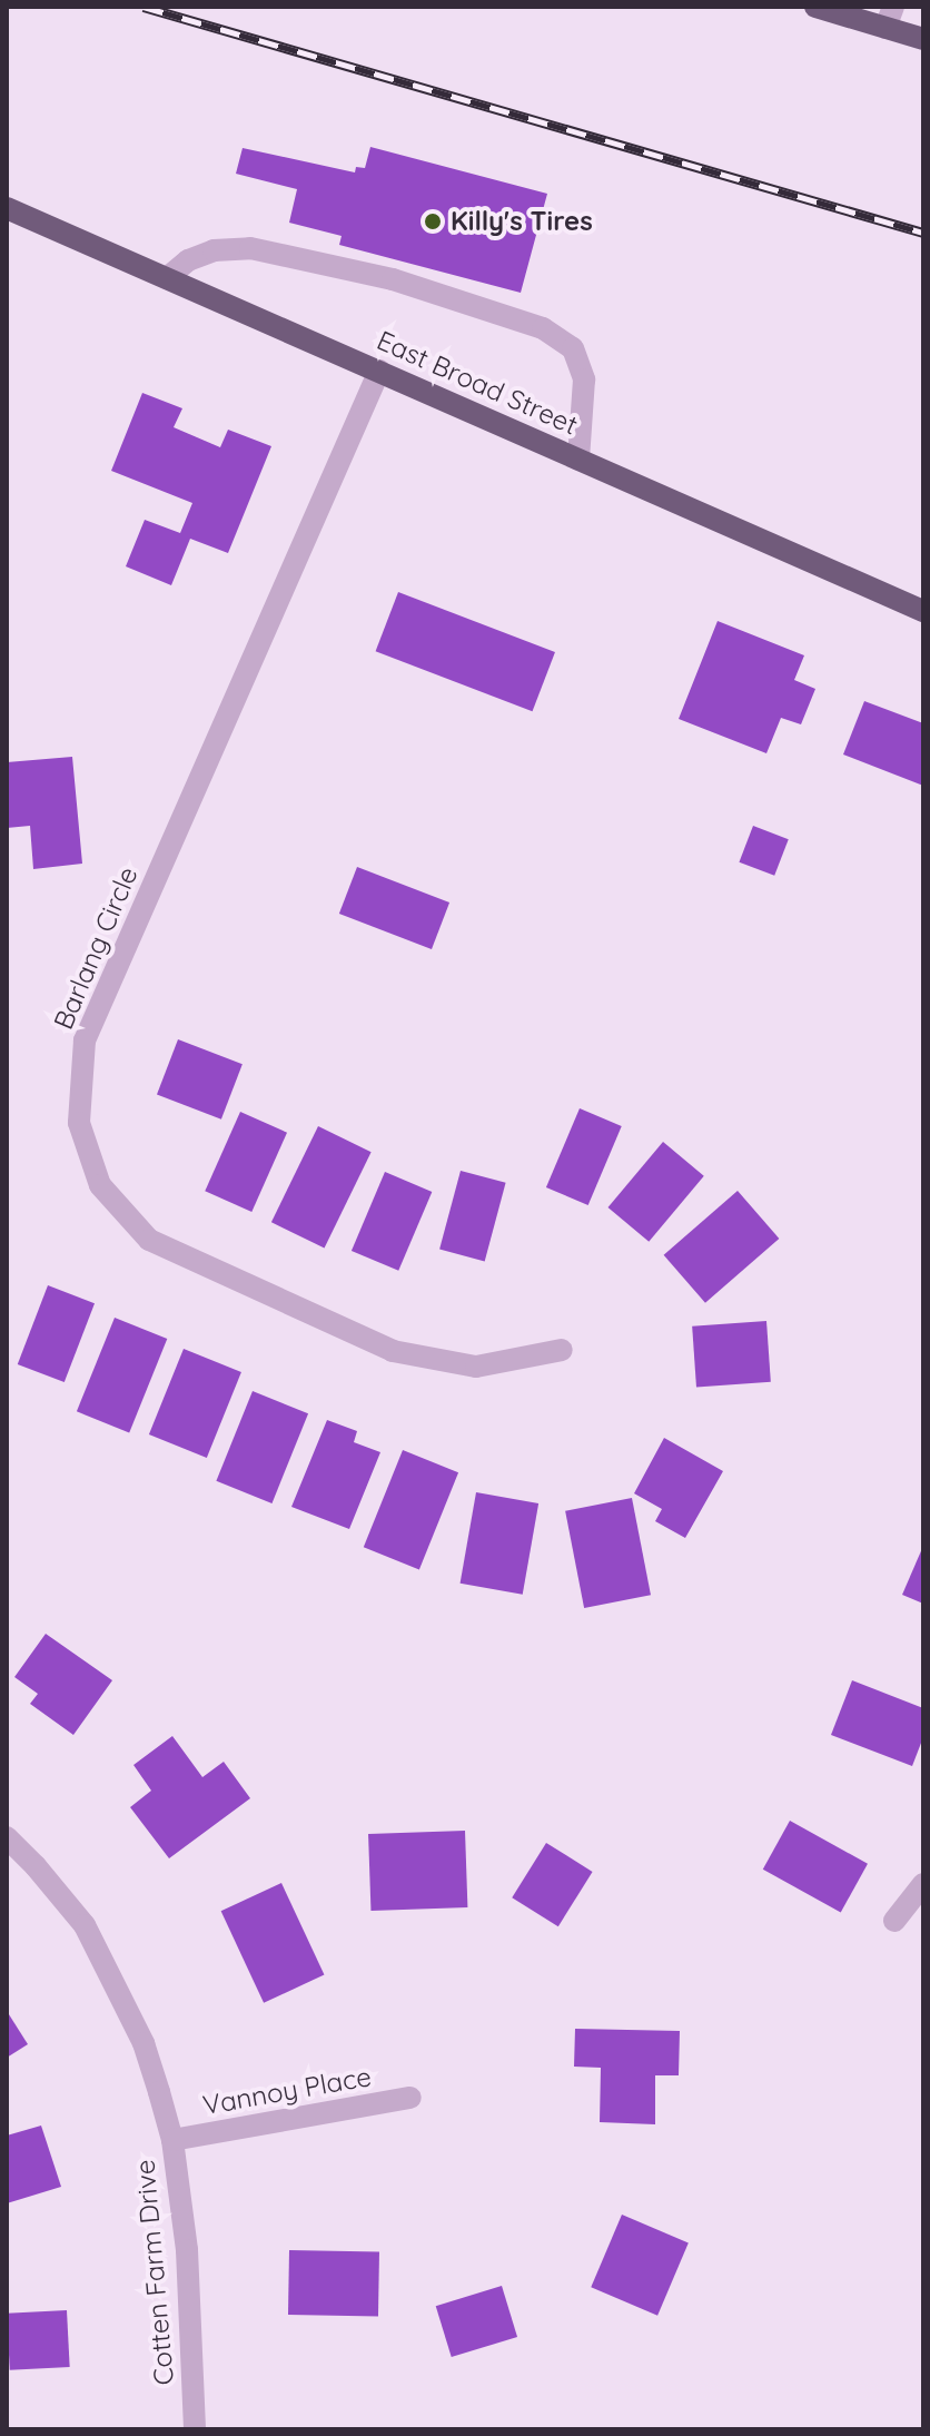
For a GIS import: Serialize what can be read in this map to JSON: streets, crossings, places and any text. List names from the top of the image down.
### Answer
{
  "streets": {
    "main road": ["East Broad Street"],
    "street": ["Barlang Circle", "Vannoy Place", "Cotten Farm Drive"]
  },
  "crossings": [
    ["East Broad Street", "Barlang Circle"],
    ["Vannoy Place", "Cotten Farm Drive"]
  ],
  "places": ["Killy's Tires"]
}
